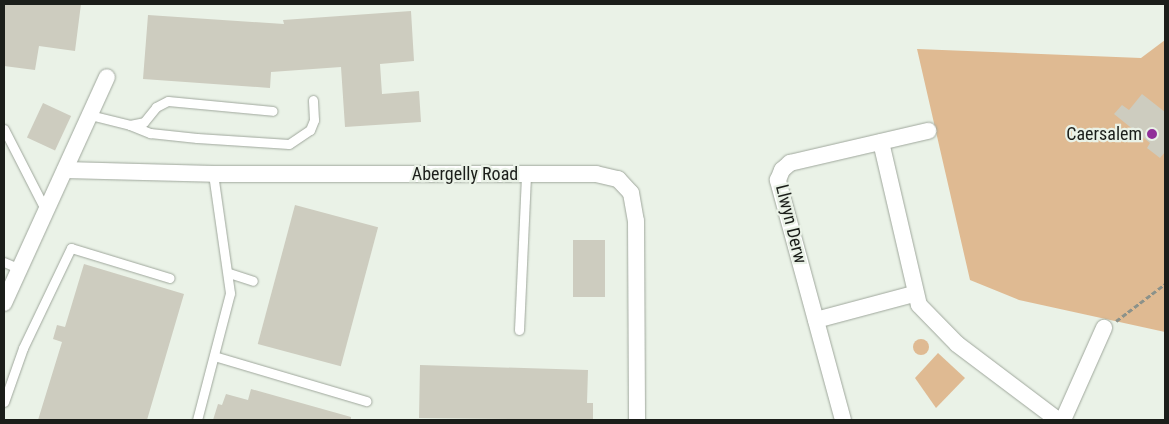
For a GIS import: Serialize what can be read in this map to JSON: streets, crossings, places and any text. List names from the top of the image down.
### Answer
{
  "streets": {
    "street": ["Abergelly Road", "Llwyn Derw"]
  },
  "places": ["Caersalem"]
}
